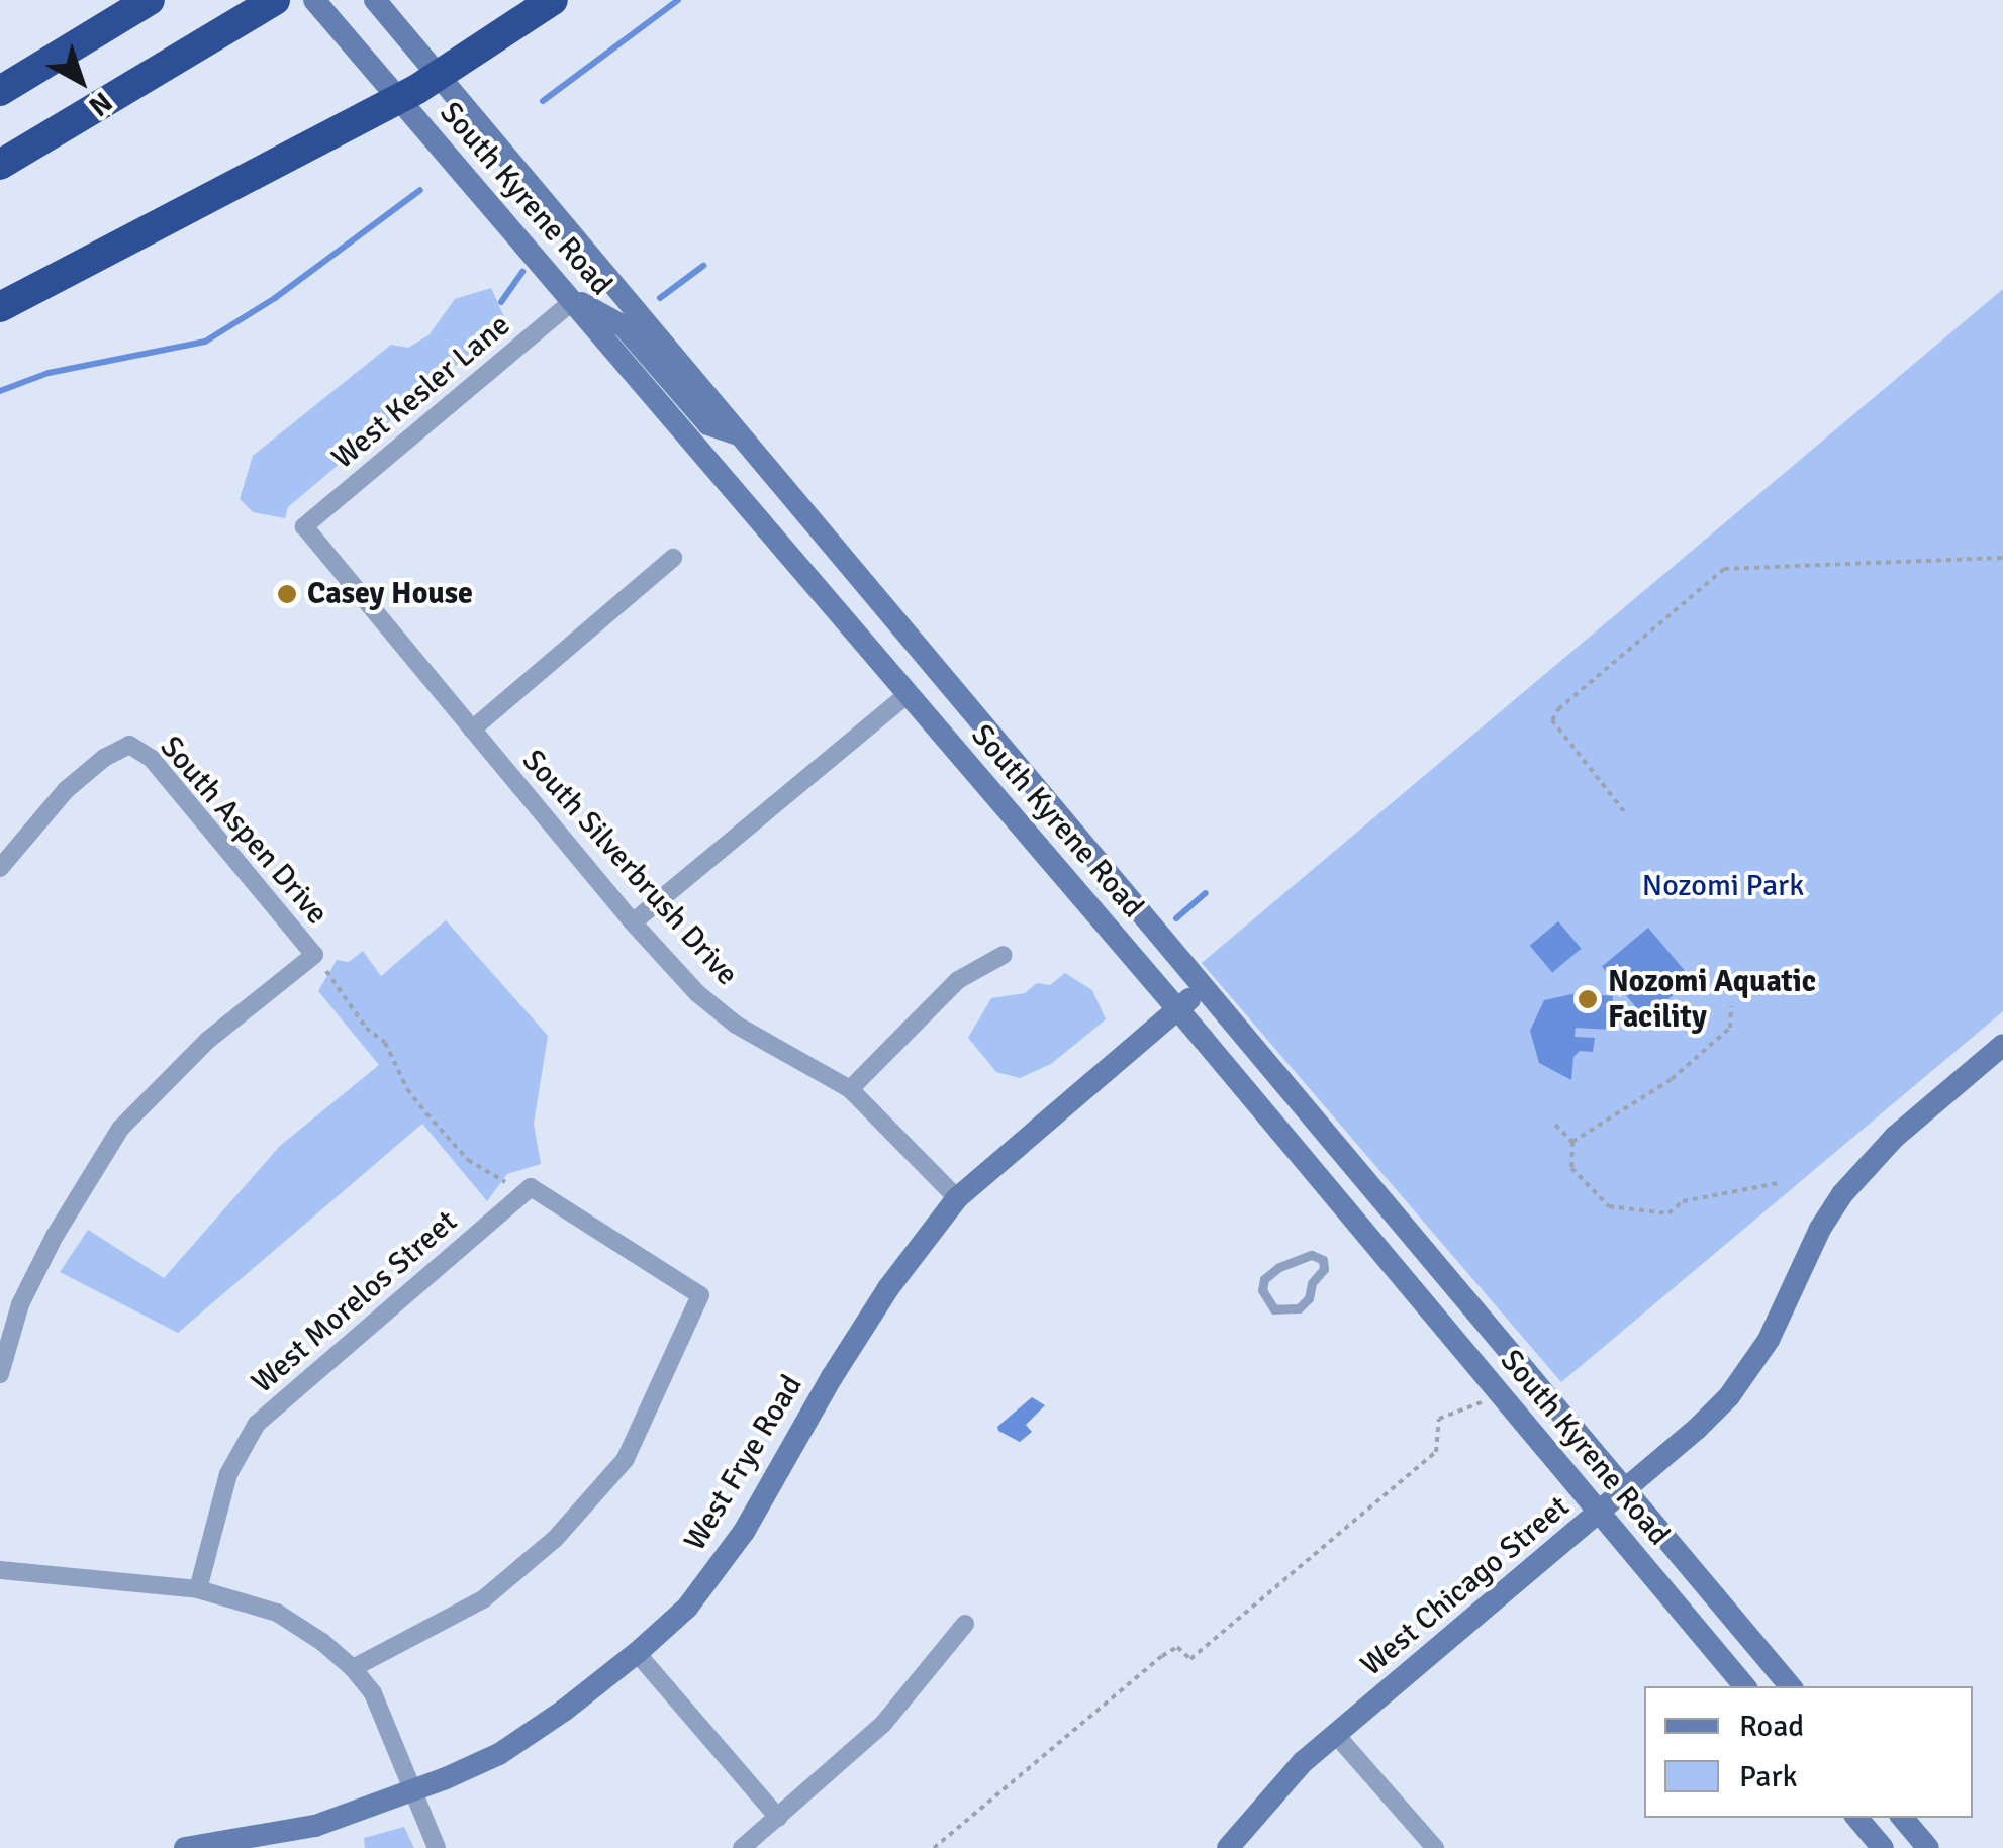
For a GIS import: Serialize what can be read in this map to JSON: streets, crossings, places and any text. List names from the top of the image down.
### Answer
{
  "streets": {
    "main road": ["South Kyrene Road", "West Frye Road", "West Chicago Street"],
    "street": [
      "West Kesler Lane",
      "South Aspen Drive",
      "South Silverbrush Drive",
      "West Morelos Street"
    ]
  },
  "crossings": [
    ["South Kyrene Road", "West Kesler Lane"],
    ["South Kyrene Road", "West Frye Road"],
    ["South Kyrene Road", "West Chicago Street"],
    ["West Kesler Lane", "South Silverbrush Drive"],
    ["South Silverbrush Drive", "West Frye Road"]
  ],
  "parks": ["Nozomi Park"],
  "places": ["Casey House", "Nozomi Aquatic Facility"],
  "legend": ["Road", "Park"],
  "north": "bottom right"
}
